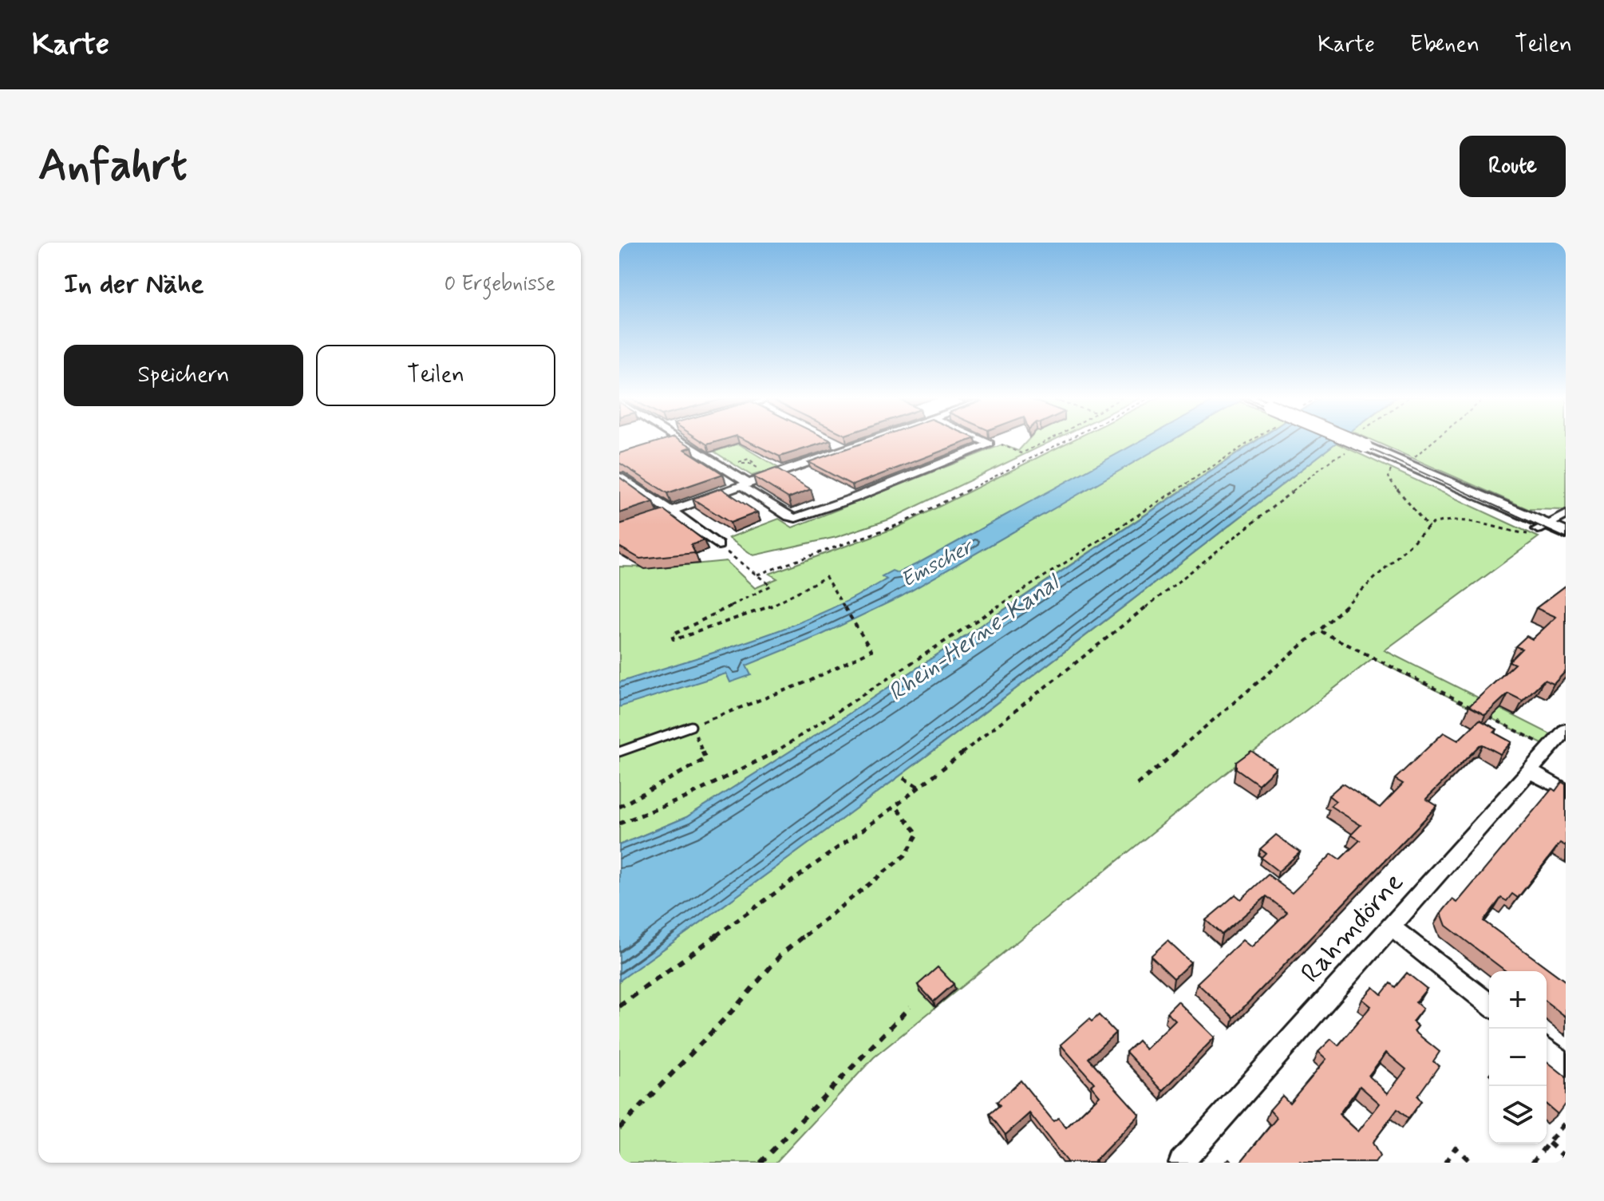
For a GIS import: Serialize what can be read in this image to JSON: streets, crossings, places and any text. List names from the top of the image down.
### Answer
{
  "streets": {
    "street": ["Rahmdörne"]
  },
  "water": ["Emscher", "Rhein-Herne-Kanal"],
  "page": {
    "header": "Karte",
    "nav": ["Karte", "Ebenen", "Teilen"],
    "buttons": [
      "Route",
      ["Speichern", "Teilen"]
    ],
    "title": "Anfahrt",
    "heading": ["In der Nähe", "0 Ergebnisse"],
    "map_buttons": ["+", "−"]
  }
}
